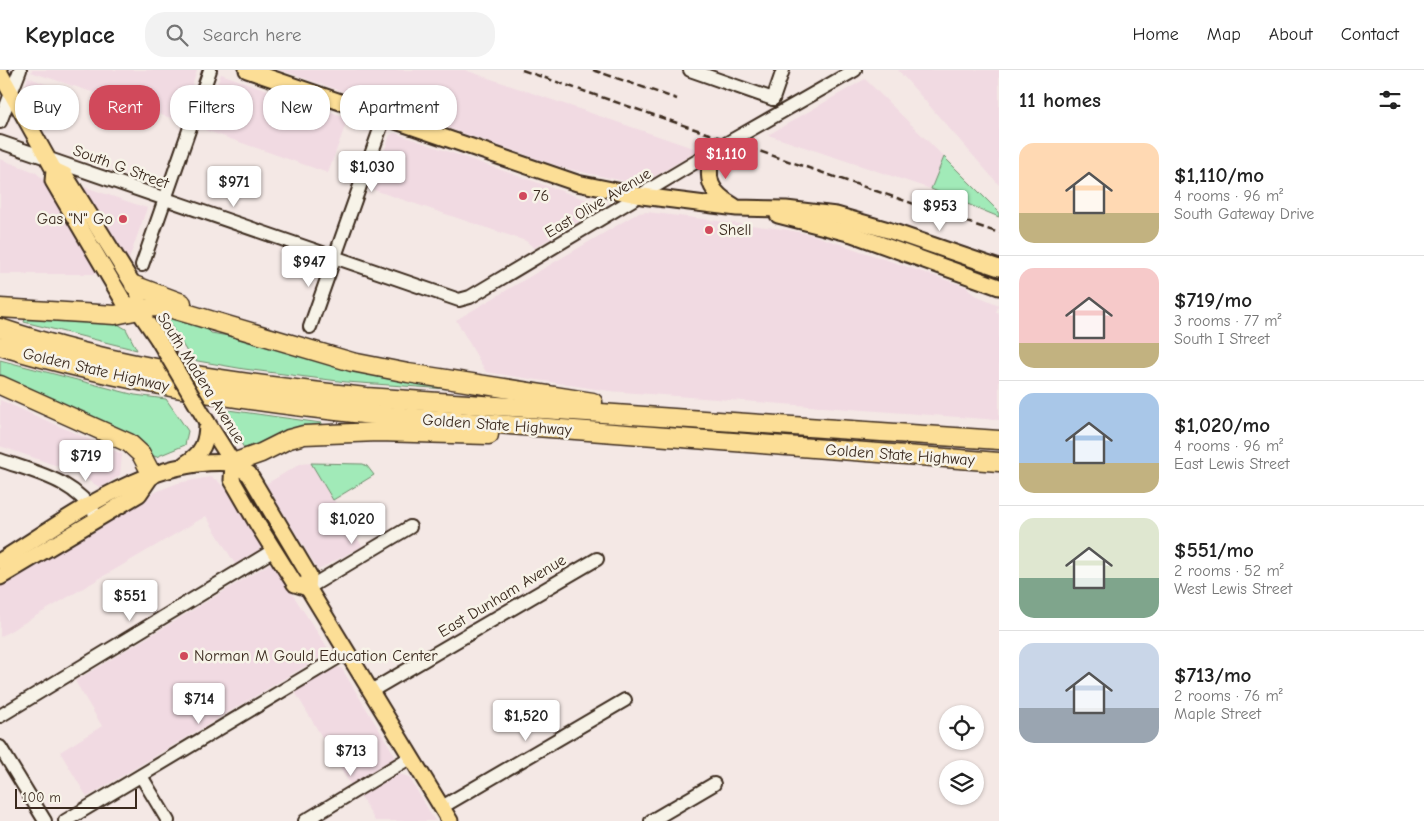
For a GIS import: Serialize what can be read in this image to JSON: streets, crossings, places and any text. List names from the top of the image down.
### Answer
{
  "streets": {
    "highway": ["Golden State Highway"],
    "main road": ["South Madera Avenue"],
    "street": ["South G Street", "East Olive Avenue", "East Dunham Avenue"]
  },
  "crossings": [
    ["South G Street", "East Olive Avenue"],
    ["South G Street", "South Madera Avenue"],
    ["South Madera Avenue", "East Dunham Avenue"]
  ],
  "places": [
    "76",
    "Gas \"N\" Go",
    "Shell",
    "Norman M Gould Education Center"
  ],
  "scale_bar": "100 m",
  "page": {
    "header": "Keyplace",
    "search": "Search here",
    "nav": [
      "Home",
      "Map",
      "About",
      "Contact"
    ],
    "heading": "11 homes",
    "chip": [
      "Buy",
      "Rent",
      "Filters",
      "New",
      "Apartment"
    ],
    "list": [
      {
        "name": "$1,110/mo",
        "note": "4 rooms · 96 m² · South Gateway Drive"
      },
      {
        "name": "$719/mo",
        "note": "3 rooms · 77 m² · South I Street"
      },
      {
        "name": "$1,020/mo",
        "note": "4 rooms · 96 m² · East Lewis Street"
      },
      {
        "name": "$551/mo",
        "note": "2 rooms · 52 m² · West Lewis Street"
      },
      {
        "name": "$713/mo",
        "note": "2 rooms · 76 m² · Maple Street"
      }
    ],
    "price": [
      "$1,110",
      "$1,030",
      "$971",
      "$953",
      "$947",
      "$719",
      "$1,020",
      "$551",
      "$714",
      "$1,520",
      "$713"
    ],
    "scale": "100 m"
  }
}
